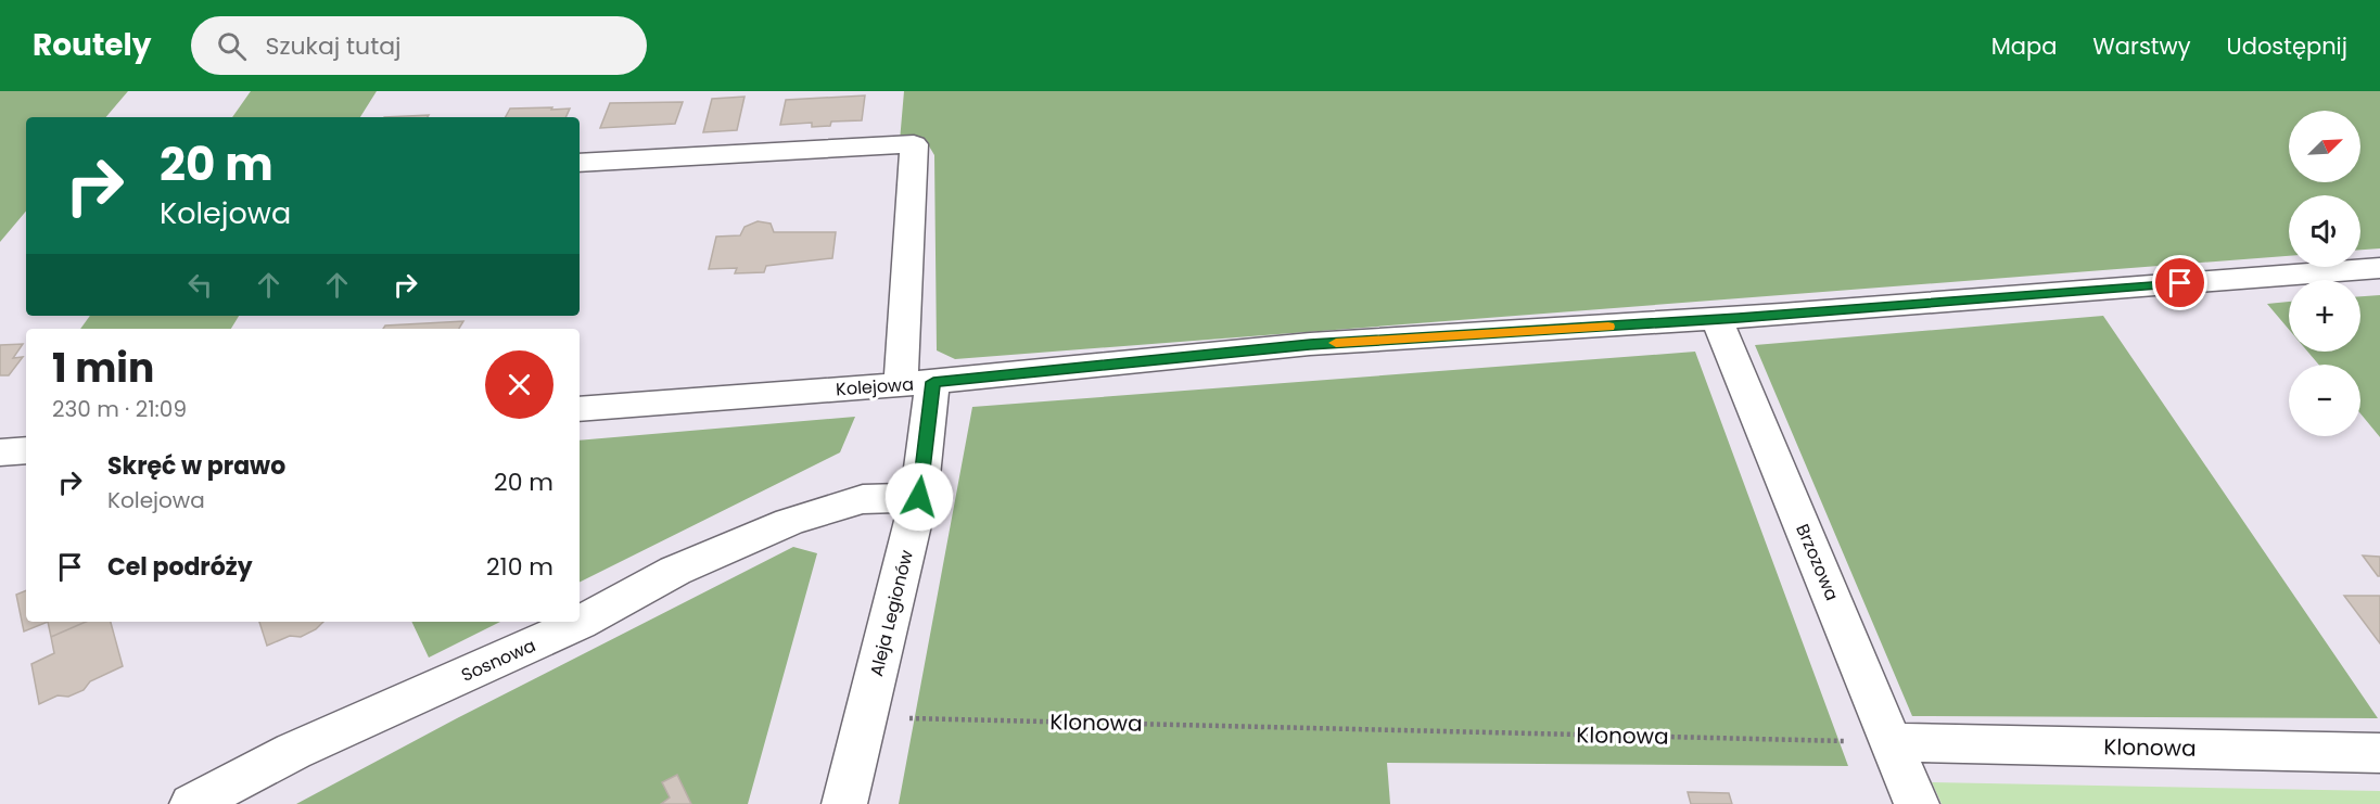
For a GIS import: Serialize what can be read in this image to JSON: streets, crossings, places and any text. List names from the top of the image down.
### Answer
{
  "streets": {
    "street": [
      "Kolejowa",
      "Brzozowa",
      "Aleja Legionów",
      "Sosnowa",
      "Klonowa"
    ]
  },
  "crossings": [
    ["Kolejowa", "Brzozowa"],
    ["Kolejowa", "Aleja Legionów"],
    ["Brzozowa", "Klonowa"],
    ["Aleja Legionów", "Sosnowa"],
    ["Aleja Legionów", "Klonowa"]
  ],
  "north": "top right",
  "page": {
    "header": "Routely",
    "search": "Szukaj tutaj",
    "nav": ["Mapa", "Warstwy", "Udostępnij"],
    "map_buttons": ["+", "−"],
    "turn": ["20 m", "Kolejowa"],
    "heading": ["1 min", "230 m · 21:09"],
    "list": [
      {
        "name": "Skręć w prawo",
        "note": "Kolejowa",
        "value": "20 m"
      },
      {
        "name": "Cel podróży",
        "value": "210 m"
      }
    ]
  }
}
